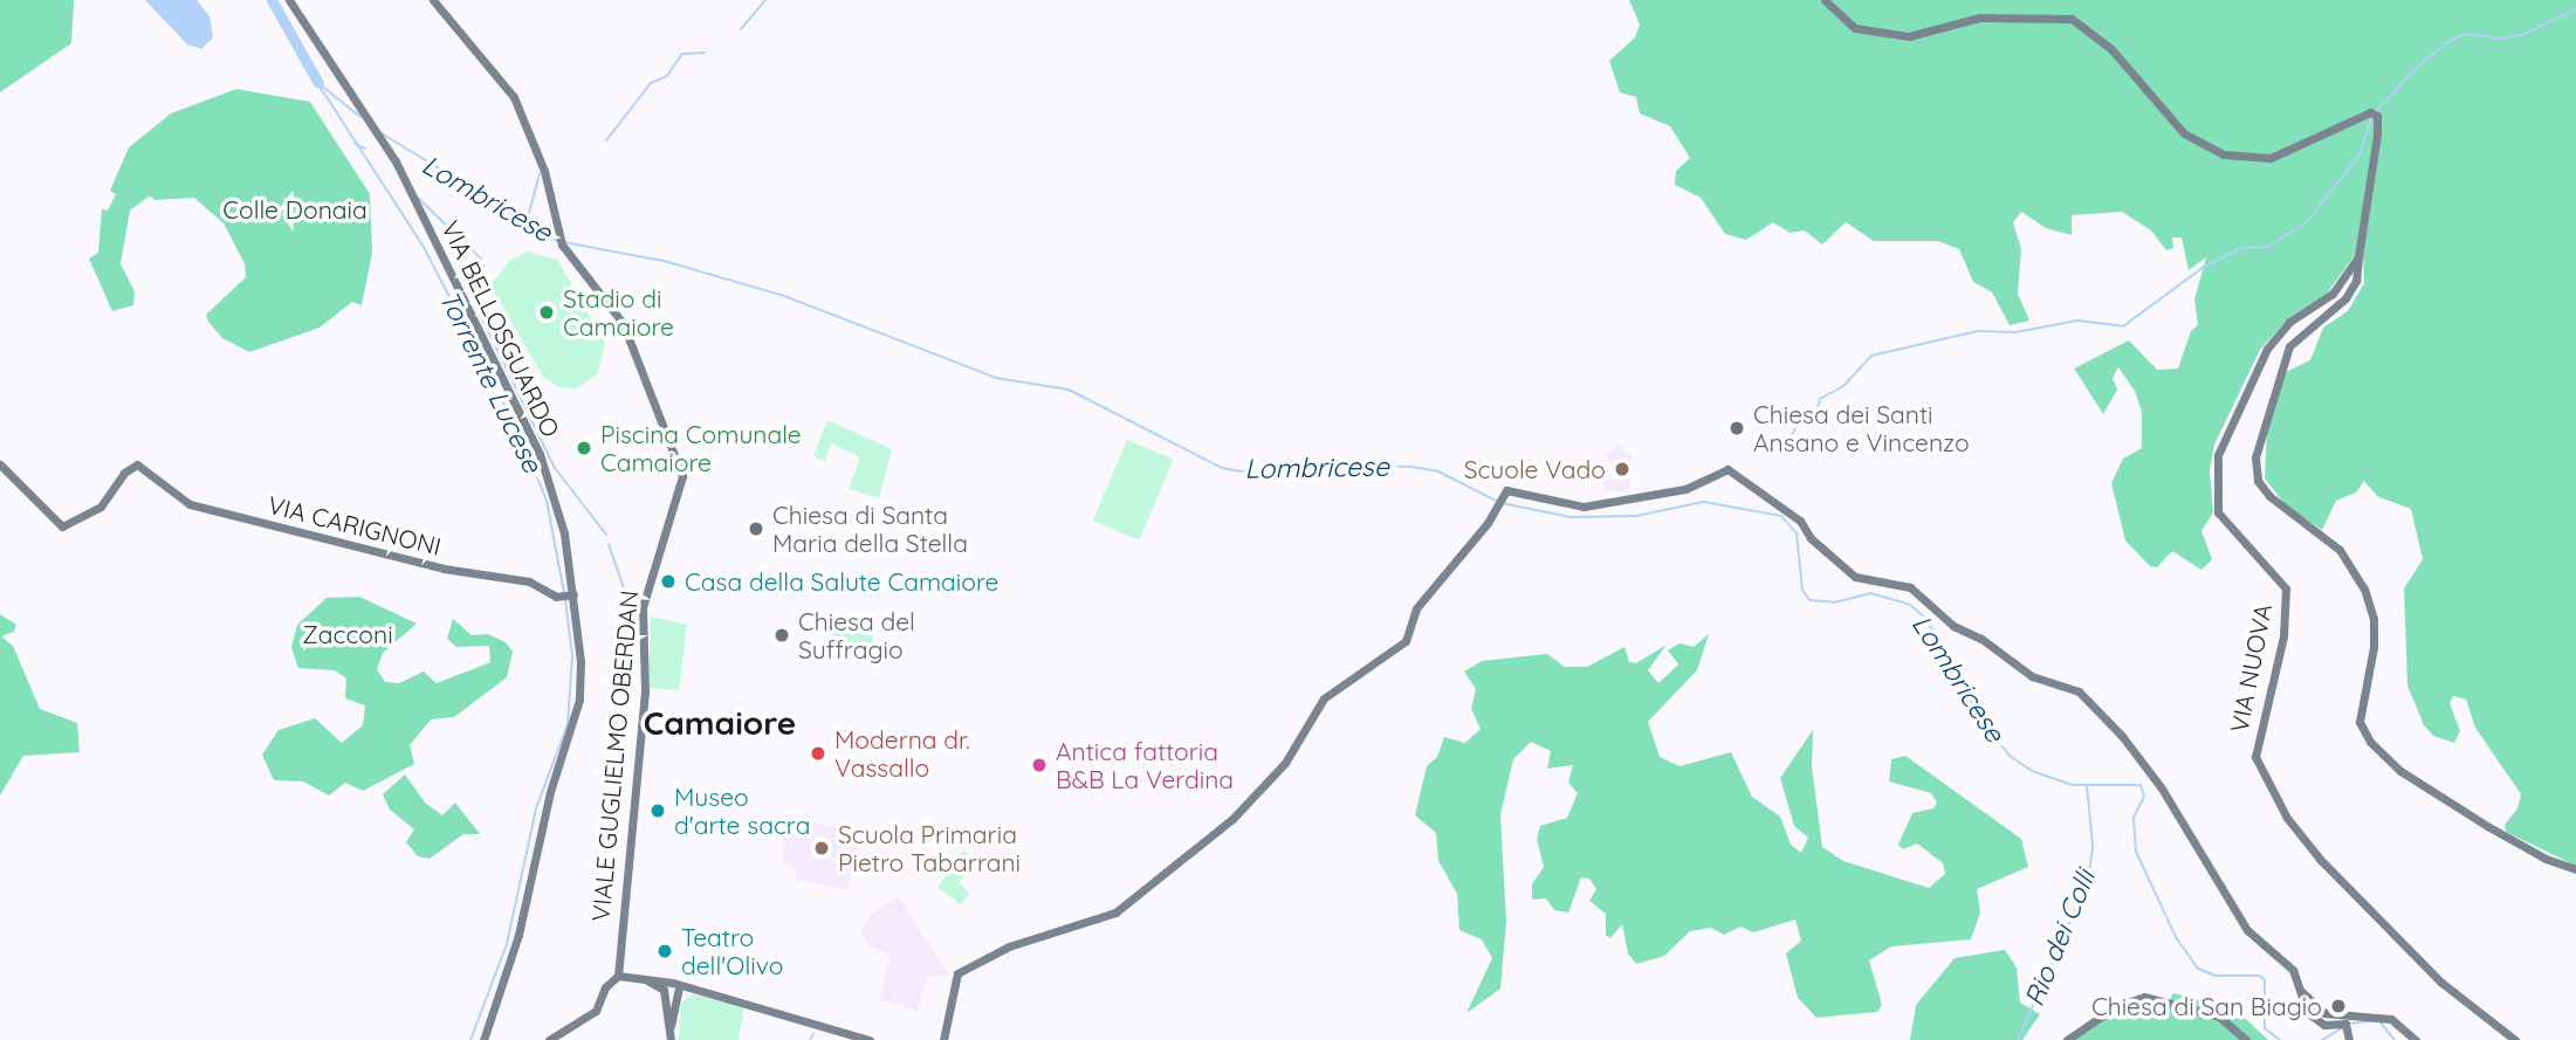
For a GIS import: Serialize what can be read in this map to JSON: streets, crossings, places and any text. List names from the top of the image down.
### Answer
{
  "streets": {
    "street": [
      "VIA BELLOSGUARDO",
      "VIA CARIGNONI",
      "VIA NUOVA",
      "VIALE GUGLIELMO OBERDAN"
    ]
  },
  "crossings": [
    ["VIA BELLOSGUARDO", "VIA CARIGNONI"]
  ],
  "districts": ["Camaiore"],
  "water": ["Lombricese", "Torrente Lucese", "Rio dei Colli"],
  "parks": ["Colle Donaia", "Zacconi"],
  "places": [
    "Stadio di Camaiore",
    "Chiesa dei Santi Ansano e Vincenzo",
    "Piscina Comunale Camaiore",
    "Scuole Vado",
    "Chiesa di Santa Maria della Stella",
    "Casa della Salute Camaiore",
    "Chiesa del Suffragio",
    "Moderna dr. Vassallo",
    "Antica fattoria B&B La Verdina",
    "Museo d'arte sacra",
    "Scuola Primaria Pietro Tabarrani",
    "Teatro dell'Olivo",
    "Chiesa di San Biagio"
  ]
}
